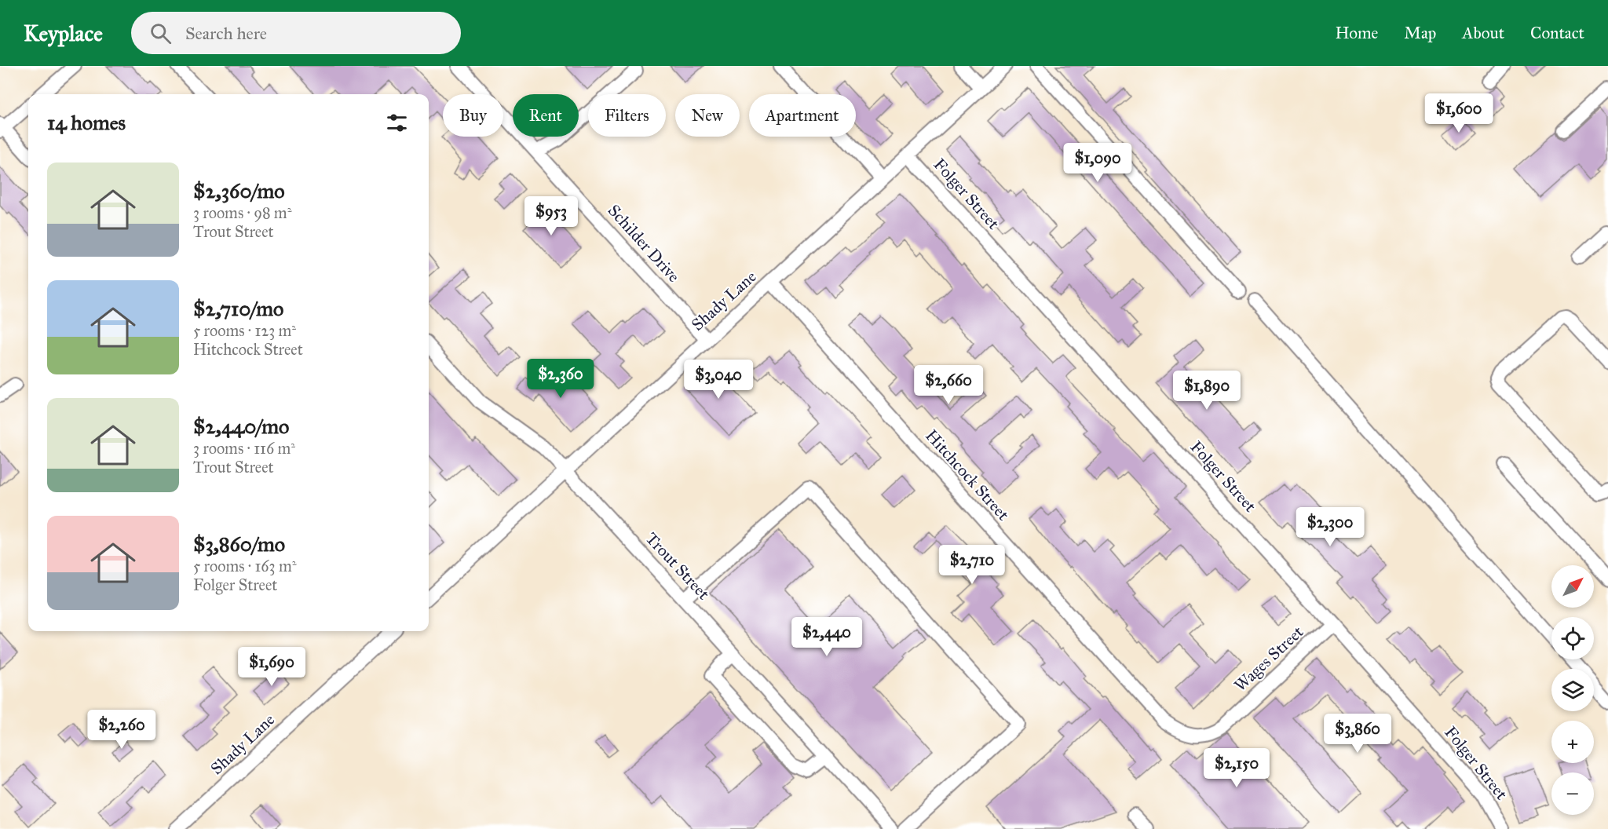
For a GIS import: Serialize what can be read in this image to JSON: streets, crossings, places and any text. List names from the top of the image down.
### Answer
{
  "streets": {
    "street": [
      "Folger Street",
      "Schilder Drive",
      "Shady Lane",
      "Hitchcock Street",
      "Trout Street",
      "Wages Street"
    ]
  },
  "crossings": [
    ["Folger Street", "Shady Lane"],
    ["Folger Street", "Wages Street"],
    ["Schilder Drive", "Shady Lane"],
    ["Shady Lane", "Hitchcock Street"],
    ["Shady Lane", "Trout Street"],
    ["Hitchcock Street", "Wages Street"]
  ],
  "north": "top right",
  "page": {
    "header": "Keyplace",
    "search": "Search here",
    "nav": [
      "Home",
      "Map",
      "About",
      "Contact"
    ],
    "price": [
      "$1,600",
      "$1,090",
      "$953",
      "$2,360",
      "$3,040",
      "$2,660",
      "$1,890",
      "$2,300",
      "$2,710",
      "$2,440",
      "$1,690",
      "$2,260",
      "$3,860",
      "$2,150"
    ],
    "chip": [
      "Buy",
      "Rent",
      "Filters",
      "New",
      "Apartment"
    ],
    "heading": "14 homes",
    "list": [
      {
        "name": "$2,360/mo",
        "note": "3 rooms · 98 m² · Trout Street"
      },
      {
        "name": "$2,710/mo",
        "note": "5 rooms · 123 m² · Hitchcock Street"
      },
      {
        "name": "$2,440/mo",
        "note": "3 rooms · 116 m² · Trout Street"
      },
      {
        "name": "$3,860/mo",
        "note": "5 rooms · 163 m² · Folger Street"
      }
    ],
    "map_buttons": ["+", "−"]
  }
}
